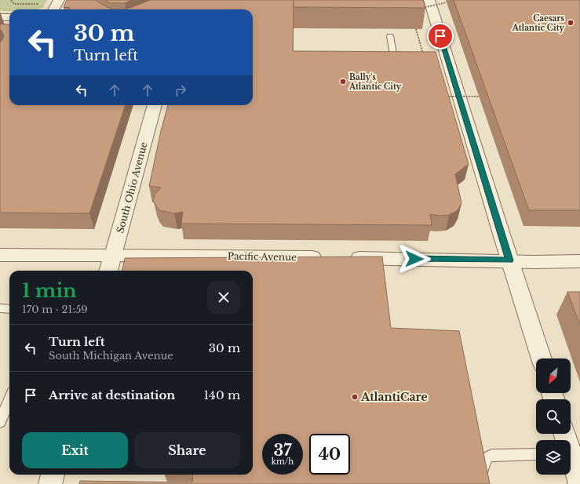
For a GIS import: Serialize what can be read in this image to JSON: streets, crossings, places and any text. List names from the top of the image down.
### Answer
{
  "streets": {
    "street": ["South Ohio Avenue", "Pacific Avenue"]
  },
  "crossings": [
    ["South Ohio Avenue", "Pacific Avenue"]
  ],
  "places": ["Caesars Atlantic City", "Bally's Atlantic City", "AtlantiCare"],
  "north": "bottom left",
  "page": {
    "turn": ["30 m", "Turn left"],
    "heading": ["1 min", "170 m · 21:59"],
    "list": [
      {
        "name": "Turn left",
        "note": "South Michigan Avenue",
        "value": "30 m"
      },
      {
        "name": "Arrive at destination",
        "value": "140 m"
      }
    ],
    "buttons": ["Exit", "Share"],
    "speed": "37 km/h",
    "limit": "40"
  }
}
